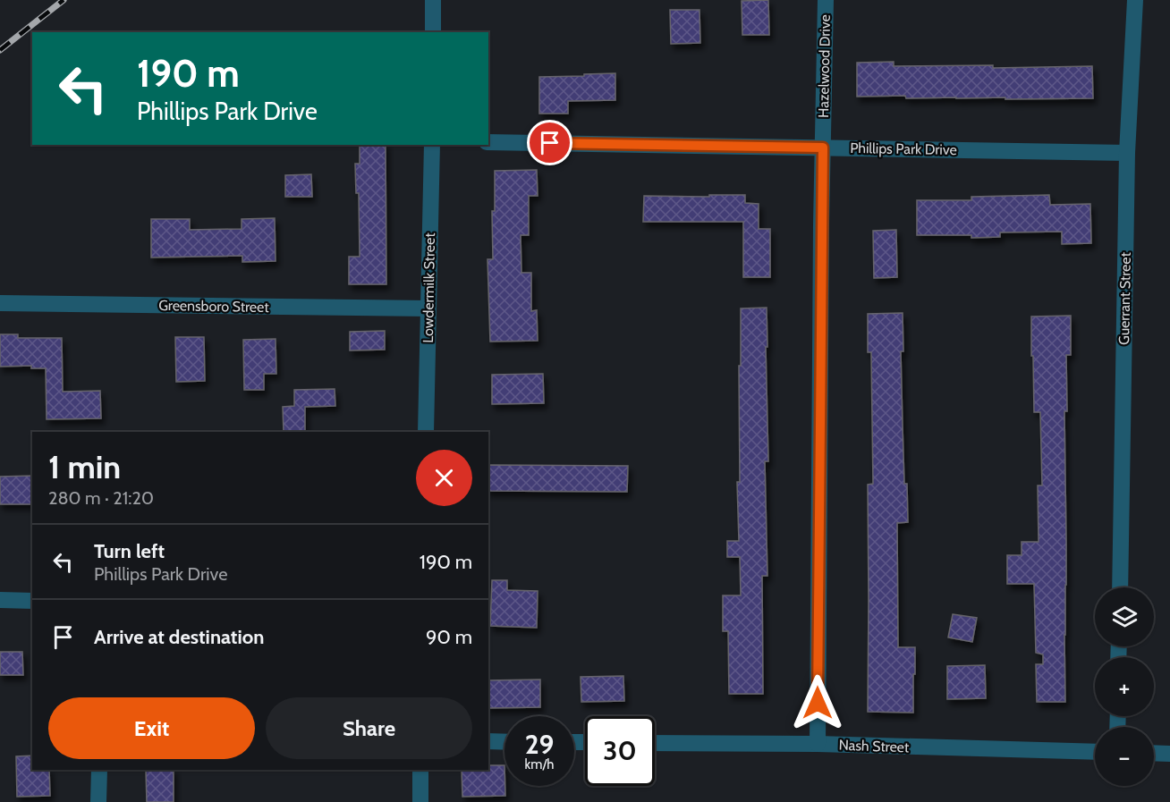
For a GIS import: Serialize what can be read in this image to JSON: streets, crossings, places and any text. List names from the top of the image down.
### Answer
{
  "streets": {
    "street": [
      "Hazelwood Drive",
      "Phillips Park Drive",
      "Lowdermilk Street",
      "Guerrant Street",
      "Greensboro Street",
      "Nash Street"
    ]
  },
  "crossings": [
    ["Hazelwood Drive", "Phillips Park Drive"],
    ["Hazelwood Drive", "Nash Street"],
    ["Phillips Park Drive", "Guerrant Street"],
    ["Lowdermilk Street", "Greensboro Street"]
  ],
  "page": {
    "turn": ["190 m", "Phillips Park Drive"],
    "heading": ["1 min", "280 m · 21:20"],
    "list": [
      {
        "name": "Turn left",
        "note": "Phillips Park Drive",
        "value": "190 m"
      },
      {
        "name": "Arrive at destination",
        "value": "90 m"
      }
    ],
    "map_buttons": ["+", "−"],
    "buttons": ["Exit", "Share"],
    "speed": "29 km/h",
    "limit": "30"
  }
}
